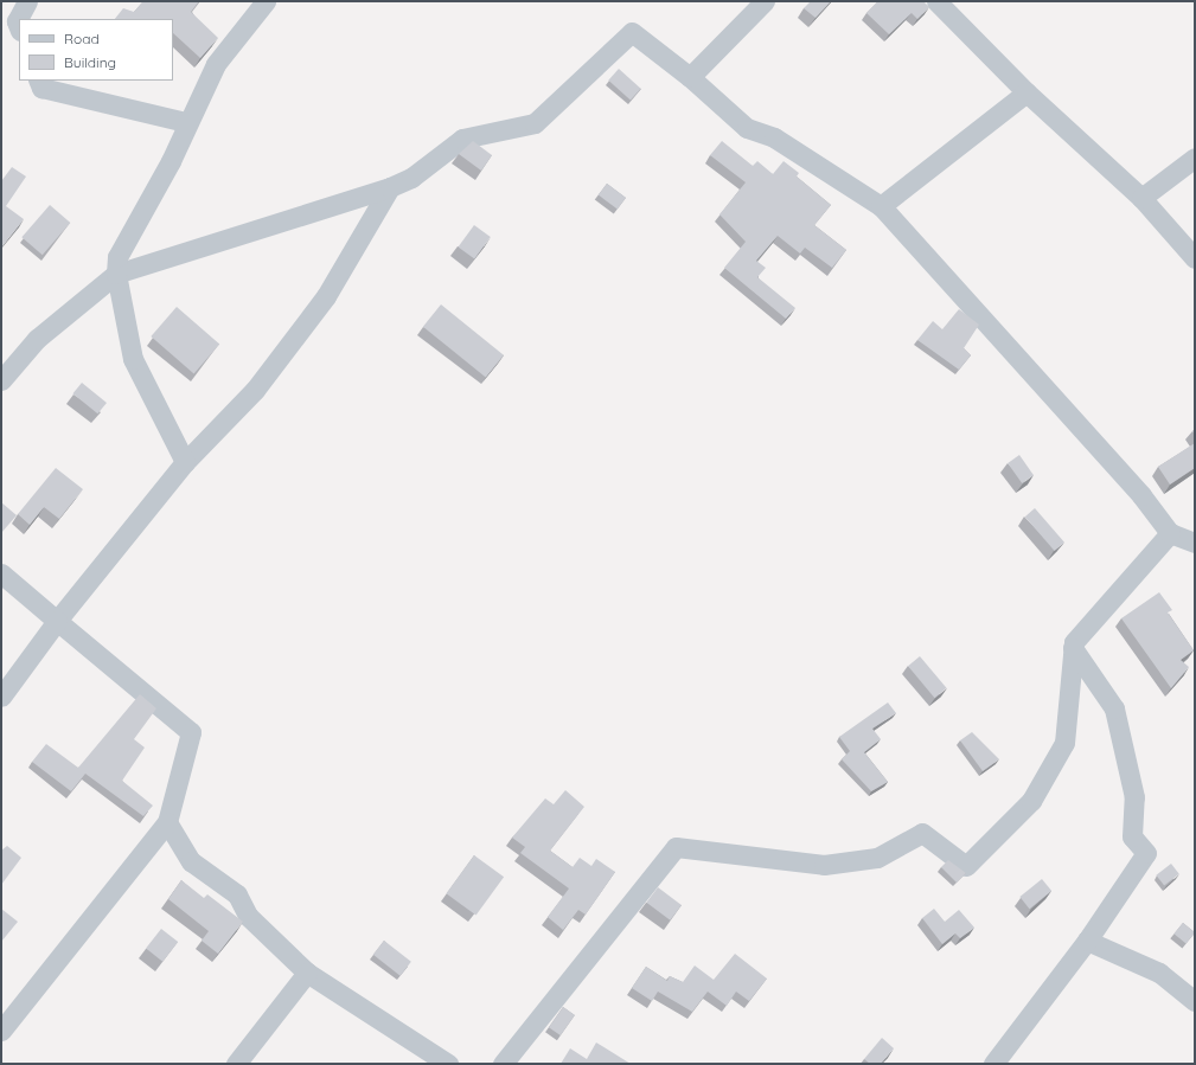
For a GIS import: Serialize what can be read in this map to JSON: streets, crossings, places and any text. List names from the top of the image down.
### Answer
{
  "legend": ["Road", "Building"]
}
